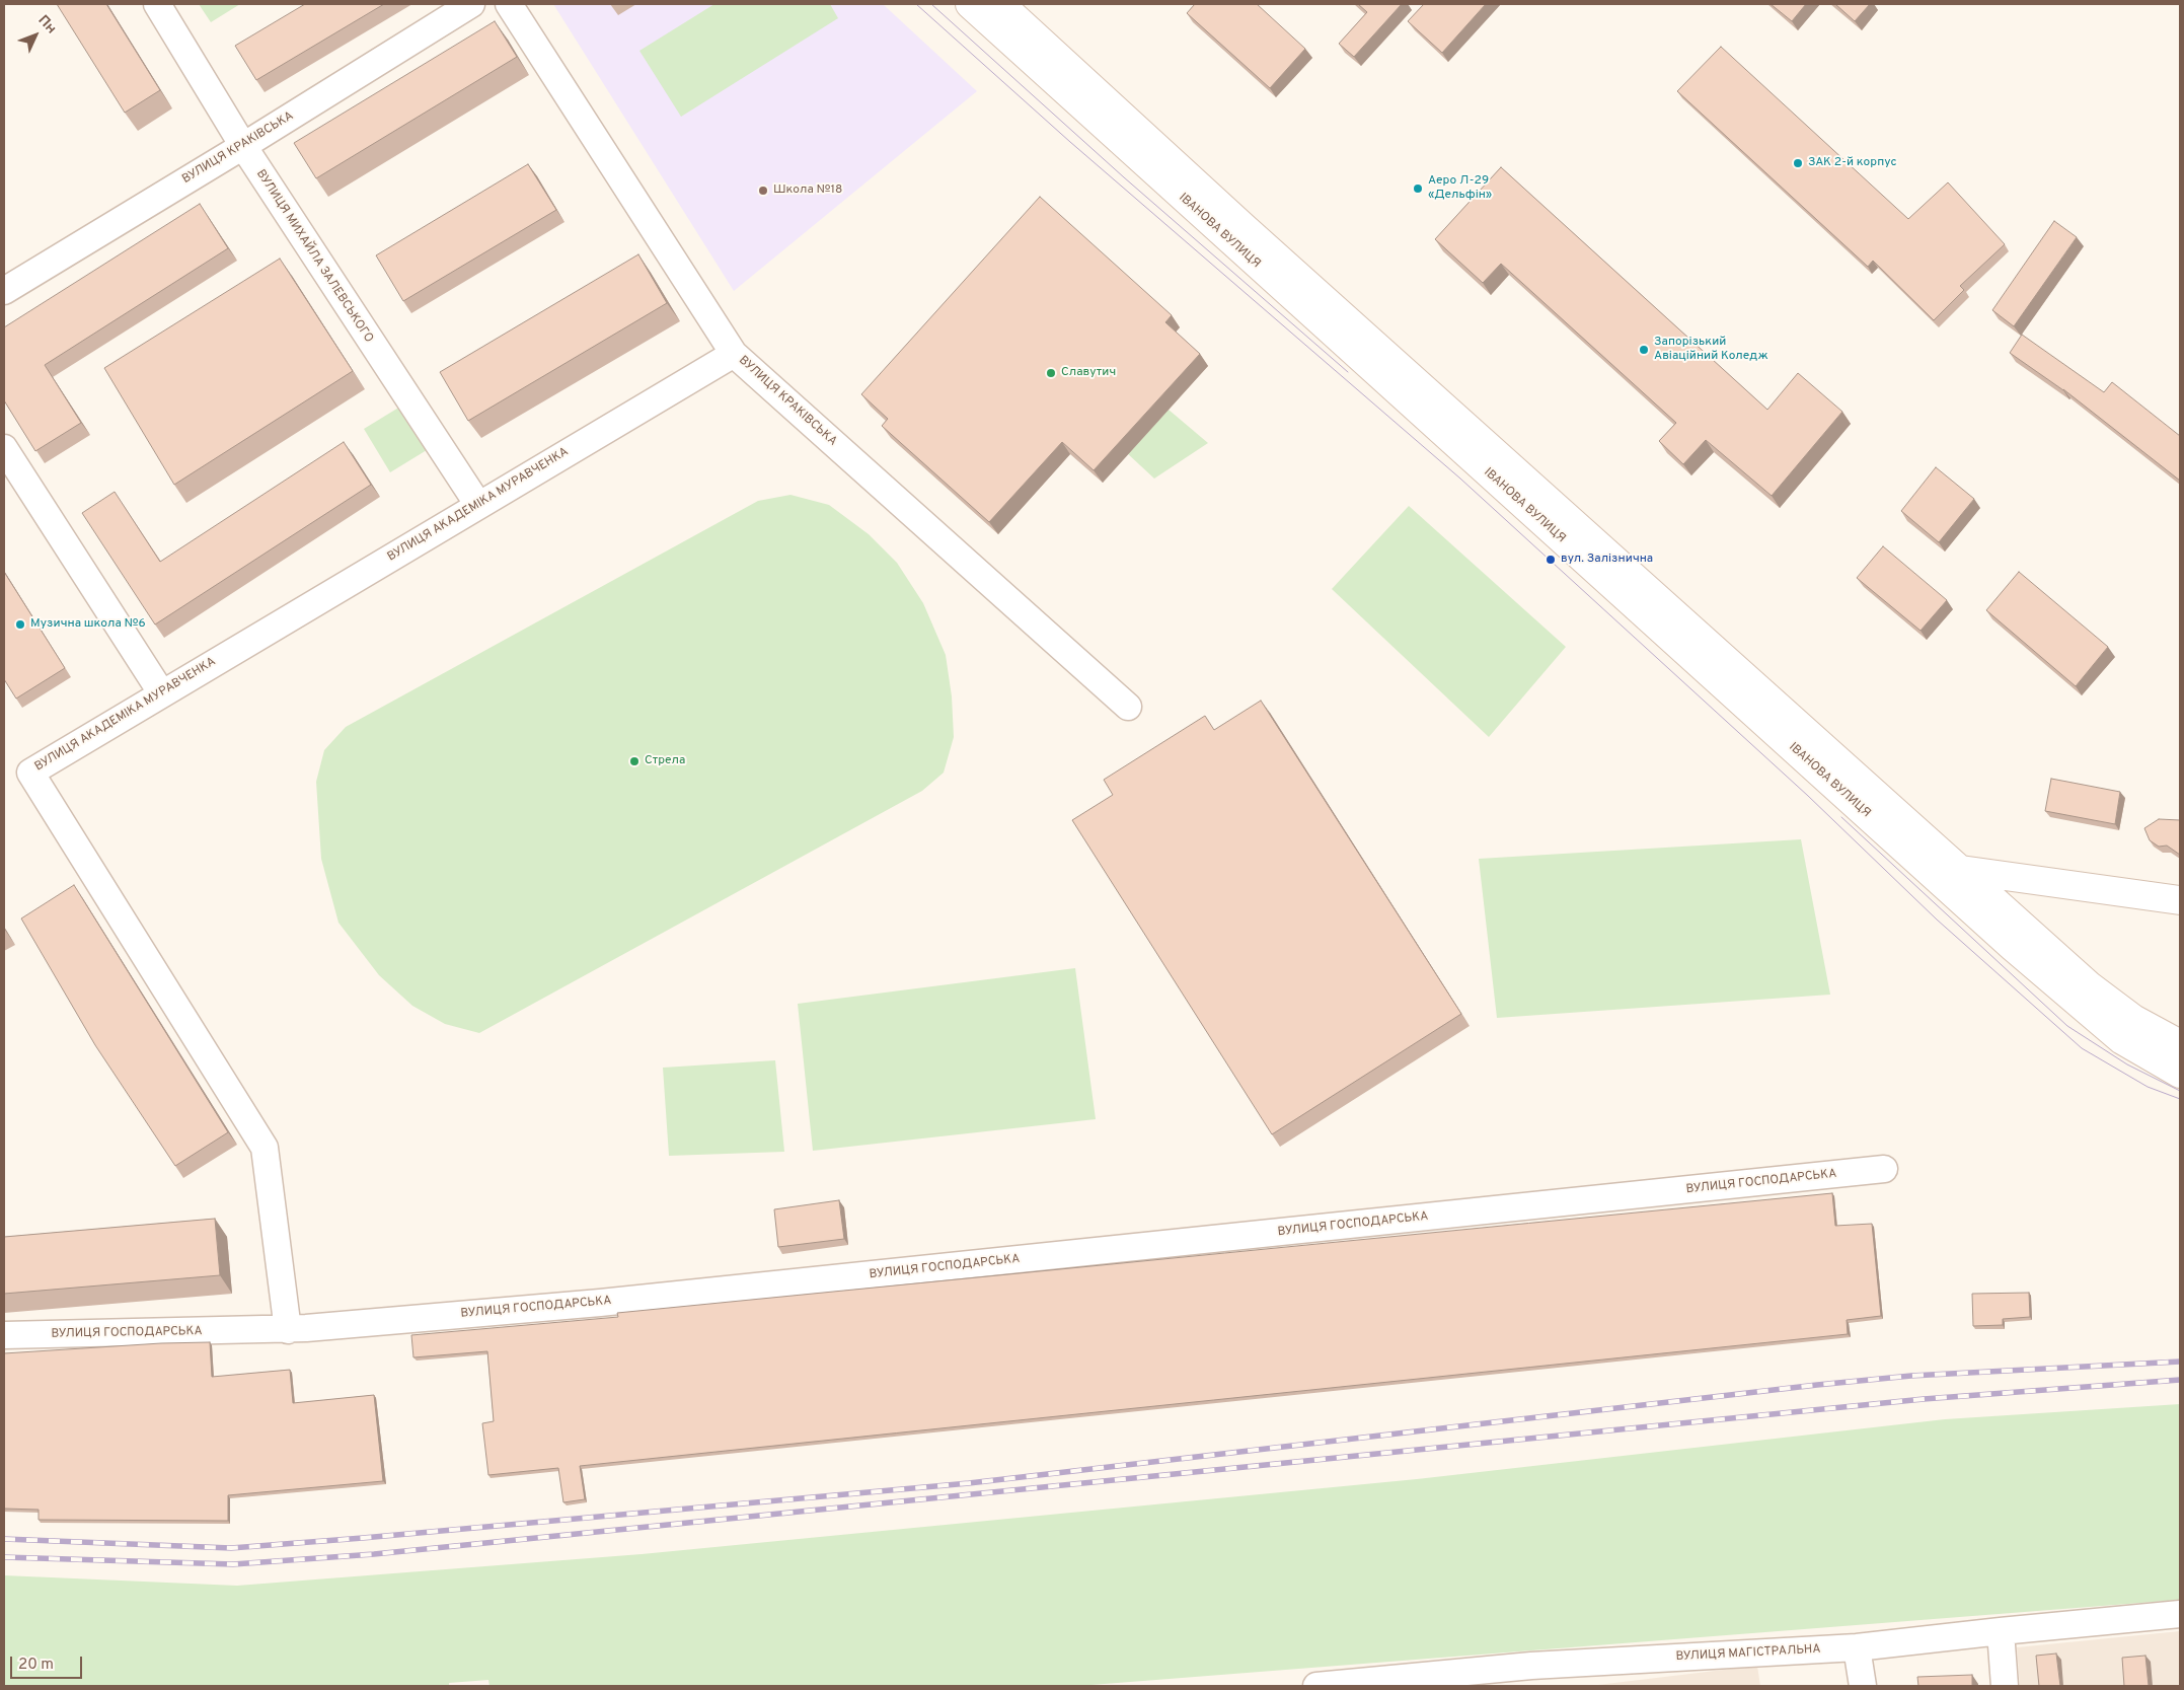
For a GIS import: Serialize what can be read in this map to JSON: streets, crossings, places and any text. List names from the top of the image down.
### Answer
{
  "streets": {
    "main road": ["ІВАНОВА ВУЛИЦЯ"],
    "street": [
      "ВУЛИЦЯ КРАКІВСЬКА",
      "ВУЛИЦЯ МИХАЙЛА ЗАЛЕВСЬКОГО",
      "ВУЛИЦЯ АКАДЕМІКА МУРАВЧЕНКА",
      "ВУЛИЦЯ ГОСПОДАРСЬКА",
      "ВУЛИЦЯ МАГІСТРАЛЬНА"
    ]
  },
  "crossings": [
    ["ВУЛИЦЯ КРАКІВСЬКА", "ВУЛИЦЯ МИХАЙЛА ЗАЛЕВСЬКОГО"],
    ["ВУЛИЦЯ КРАКІВСЬКА", "ВУЛИЦЯ АКАДЕМІКА МУРАВЧЕНКА"],
    ["ВУЛИЦЯ МИХАЙЛА ЗАЛЕВСЬКОГО", "ВУЛИЦЯ АКАДЕМІКА МУРАВЧЕНКА"],
    ["ВУЛИЦЯ АКАДЕМІКА МУРАВЧЕНКА", "ВУЛИЦЯ ГОСПОДАРСЬКА"]
  ],
  "places": [
    "ЗАК 2-й корпус",
    "Аеро Л-29 «Дельфін»",
    "Школа №18",
    "Запорізький Авіаційний Коледж",
    "Славутич",
    "вул. Залізнична",
    "Музична школа №6",
    "Стрела"
  ],
  "scale_bar": "20 m",
  "north": "top right"
}
